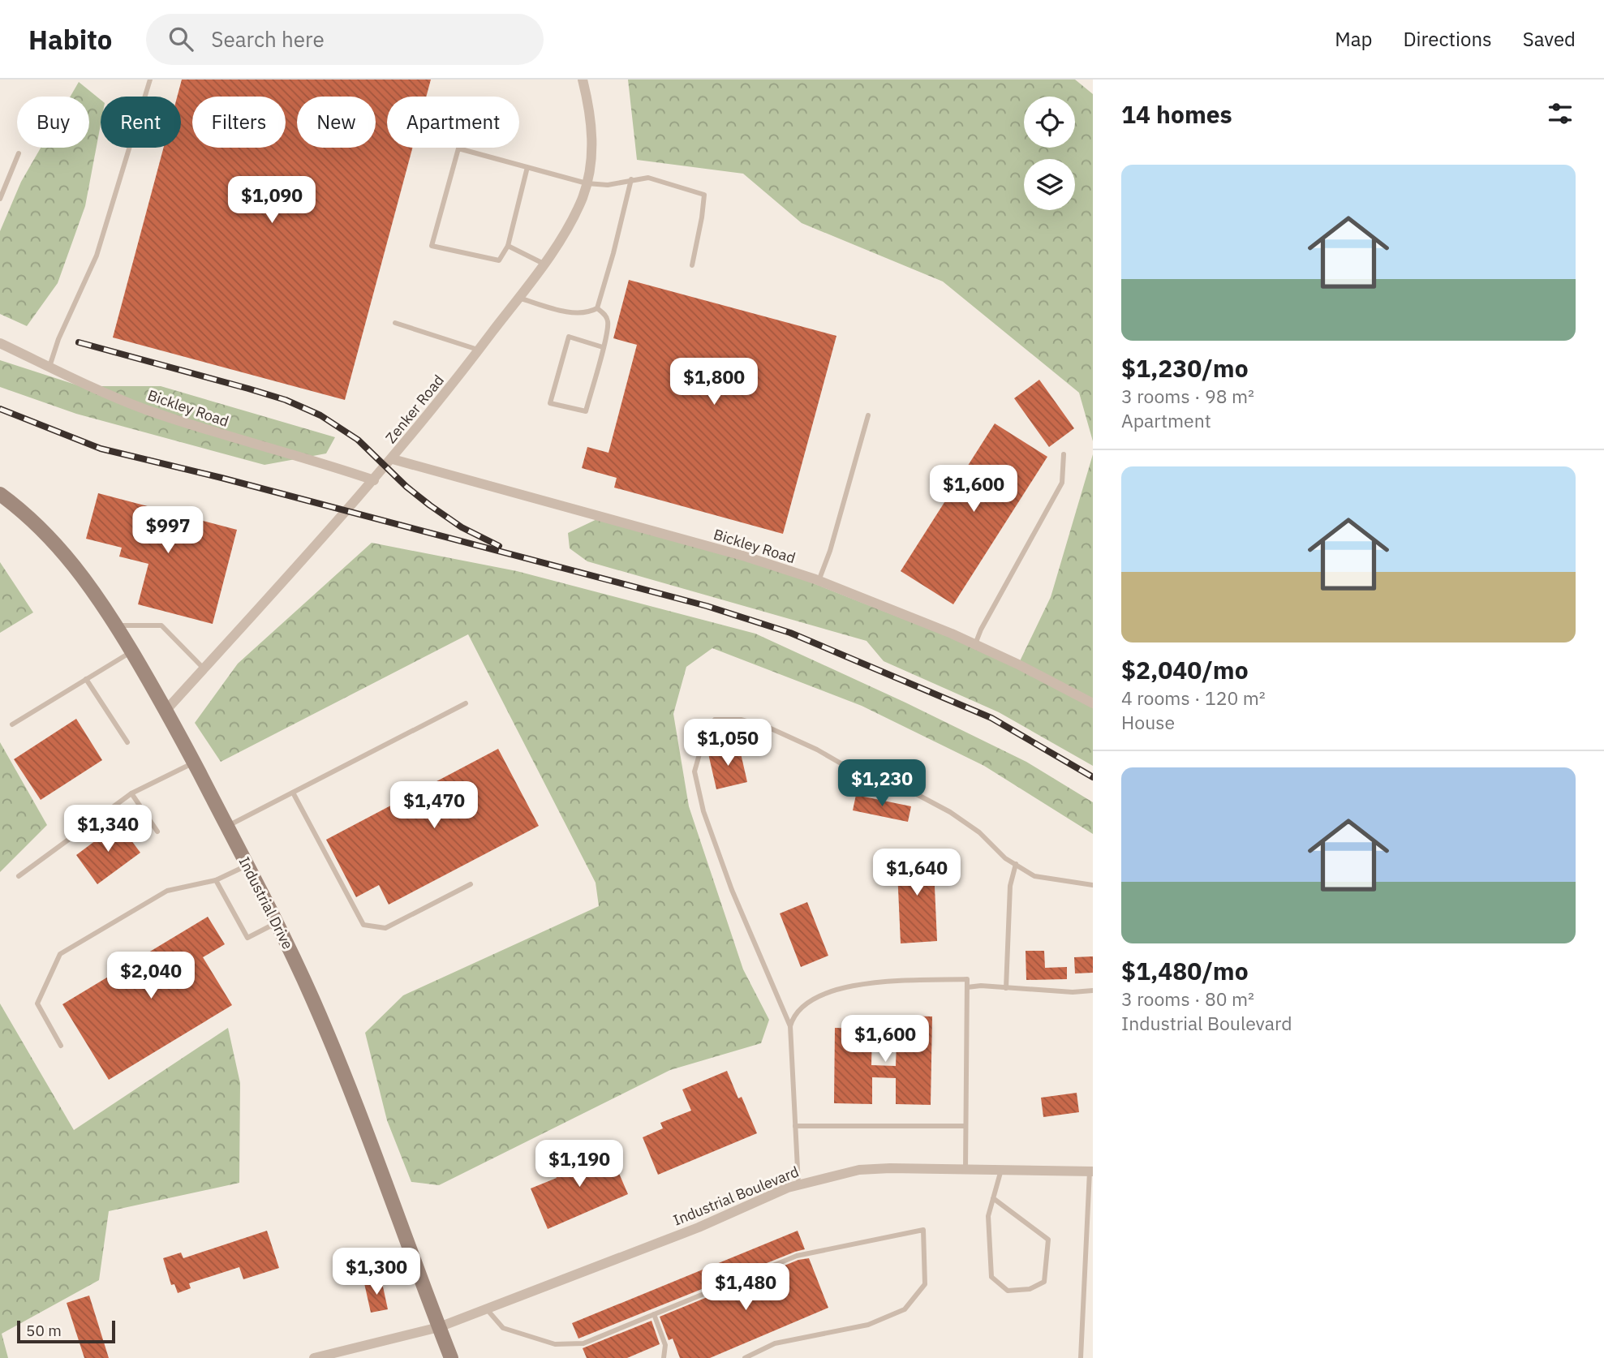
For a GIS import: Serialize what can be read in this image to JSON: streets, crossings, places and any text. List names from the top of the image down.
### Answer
{
  "streets": {
    "street": [
      "Bickley Road",
      "Zenker Road",
      "Industrial Drive",
      "Industrial Boulevard"
    ]
  },
  "crossings": [
    ["Bickley Road", "Zenker Road"],
    ["Zenker Road", "Industrial Drive"],
    ["Industrial Drive", "Industrial Boulevard"]
  ],
  "scale_bar": "50 m",
  "page": {
    "header": "Habito",
    "search": "Search here",
    "nav": ["Map", "Directions", "Saved"],
    "heading": "14 homes",
    "chip": [
      "Buy",
      "Rent",
      "Filters",
      "New",
      "Apartment"
    ],
    "list": [
      {
        "name": "$1,230/mo",
        "note": "3 rooms · 98 m² · Apartment"
      },
      {
        "name": "$2,040/mo",
        "note": "4 rooms · 120 m² · House"
      },
      {
        "name": "$1,480/mo",
        "note": "3 rooms · 80 m² · Industrial Boulevard"
      }
    ],
    "price": [
      "$1,090",
      "$1,800",
      "$1,600",
      "$997",
      "$1,050",
      "$1,230",
      "$1,470",
      "$1,340",
      "$1,640",
      "$2,040",
      "$1,600",
      "$1,190",
      "$1,300",
      "$1,480"
    ],
    "scale": "50 m"
  }
}
